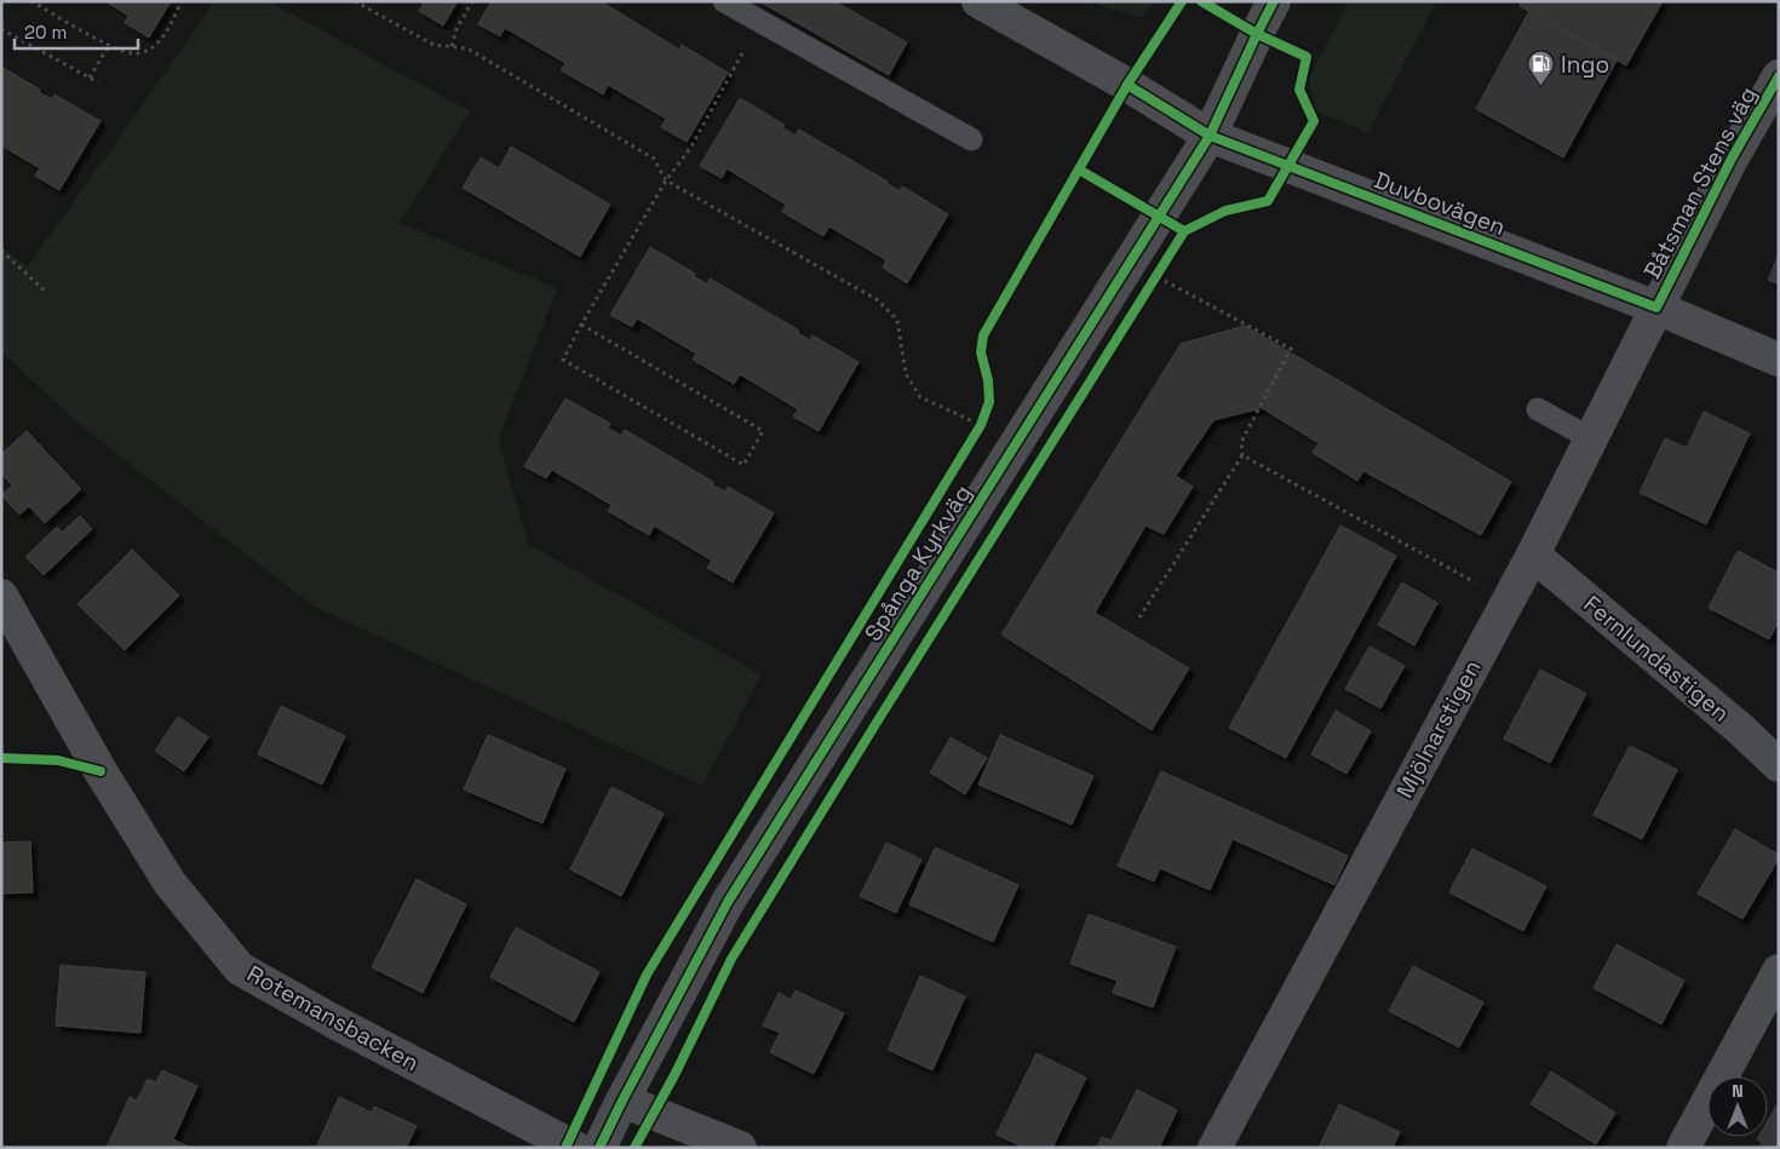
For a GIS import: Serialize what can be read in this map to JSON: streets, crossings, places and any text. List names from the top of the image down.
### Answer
{
  "streets": {
    "street": [
      "Båtsman Stens väg",
      "Duvbovägen",
      "Spånga Kyrkväg",
      "Fernlundastigen",
      "Mjölnarstigen",
      "Rotemansbacken"
    ]
  },
  "crossings": [
    ["Båtsman Stens väg", "Duvbovägen"],
    ["Båtsman Stens väg", "Mjölnarstigen"],
    ["Duvbovägen", "Spånga Kyrkväg"],
    ["Duvbovägen", "Mjölnarstigen"],
    ["Fernlundastigen", "Mjölnarstigen"]
  ],
  "places": {
    "fuel station": ["Ingo"]
  },
  "scale_bar": "20 m",
  "north": "top"
}
